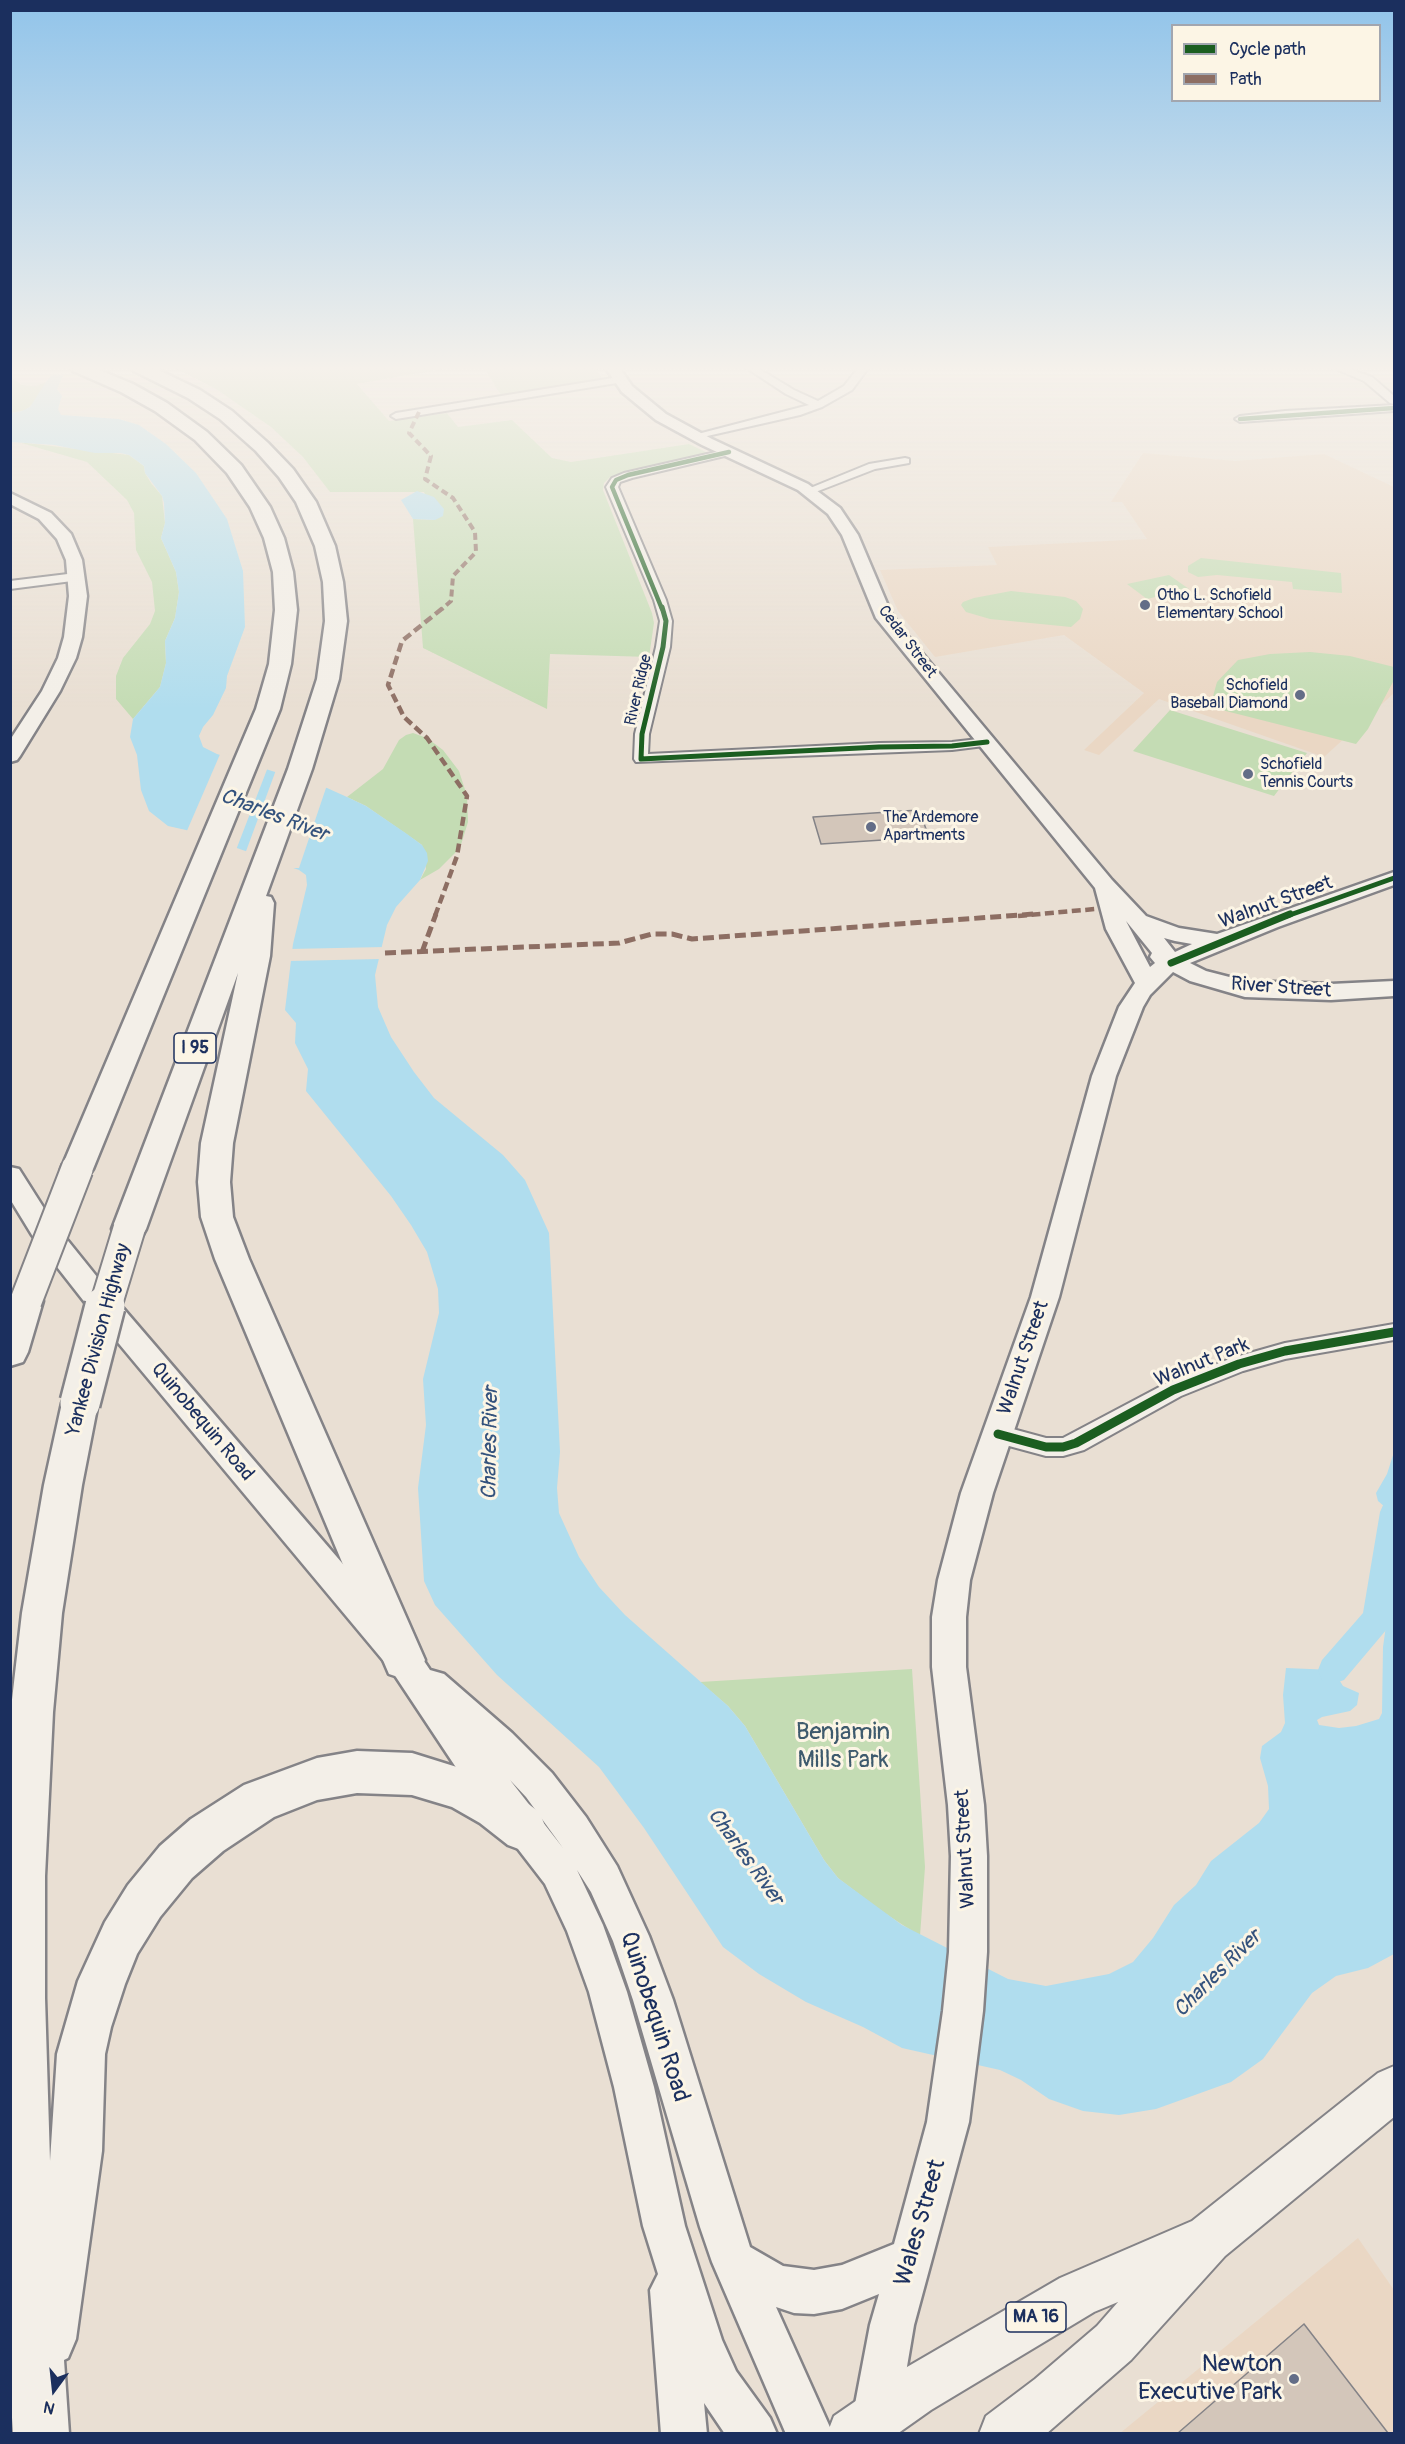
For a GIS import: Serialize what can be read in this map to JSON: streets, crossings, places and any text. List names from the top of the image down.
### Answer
{
  "streets": {
    "highway": ["I 95", "Yankee Division Highway"],
    "main road": [
      "Cedar Street",
      "Walnut Street",
      "River Street",
      "Quinobequin Road",
      "Wales Street",
      "MA 16"
    ],
    "street": ["River Ridge", "Walnut Park"]
  },
  "crossings": [
    ["Cedar Street", "River Ridge"],
    ["Cedar Street", "Walnut Street"],
    ["Cedar Street", "River Street"],
    ["Walnut Street", "River Street"],
    ["Walnut Street", "Walnut Park"],
    ["Walnut Street", "Wales Street"],
    ["Wales Street", "MA 16"]
  ],
  "water": ["Charles River"],
  "parks": ["Benjamin Mills Park"],
  "places": [
    "Otho L. Schofield Elementary School",
    "Schofield Baseball Diamond",
    "Schofield Tennis Courts",
    "The Ardemore Apartments",
    "Newton Executive Park"
  ],
  "legend": ["Cycle path", "Path"],
  "north": "bottom"
}
